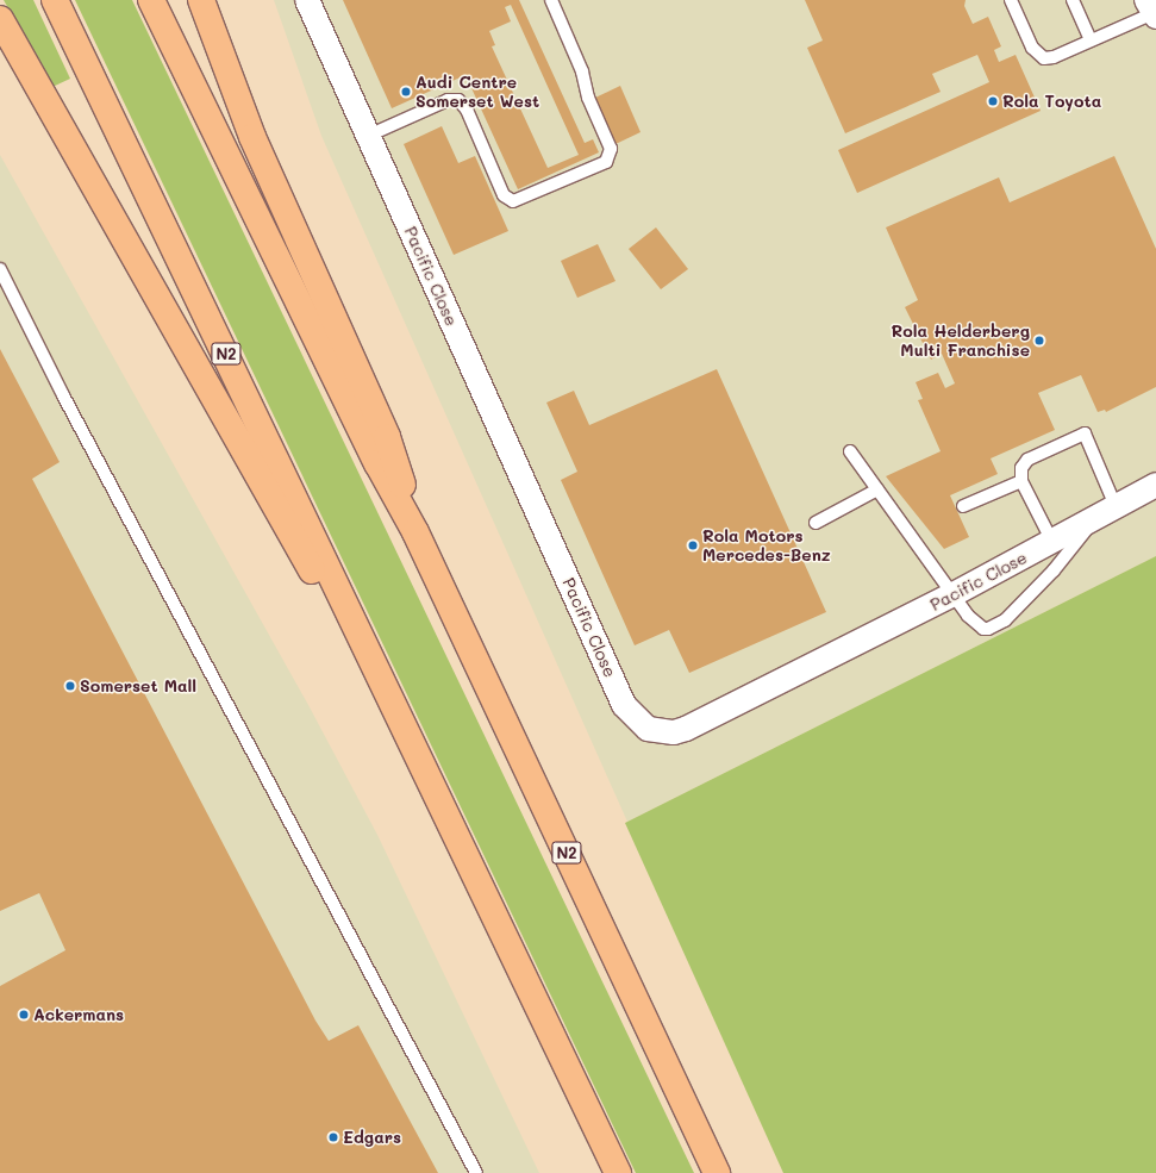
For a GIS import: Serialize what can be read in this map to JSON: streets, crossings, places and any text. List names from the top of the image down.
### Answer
{
  "streets": {
    "highway": ["N2"],
    "street": ["Pacific Close"]
  },
  "places": [
    "Audi Centre Somerset West",
    "Rola Toyota",
    "Rola Helderberg Multi Franchise",
    "Rola Motors Mercedes-Benz",
    "Somerset Mall",
    "Ackermans",
    "Edgars"
  ]
}
